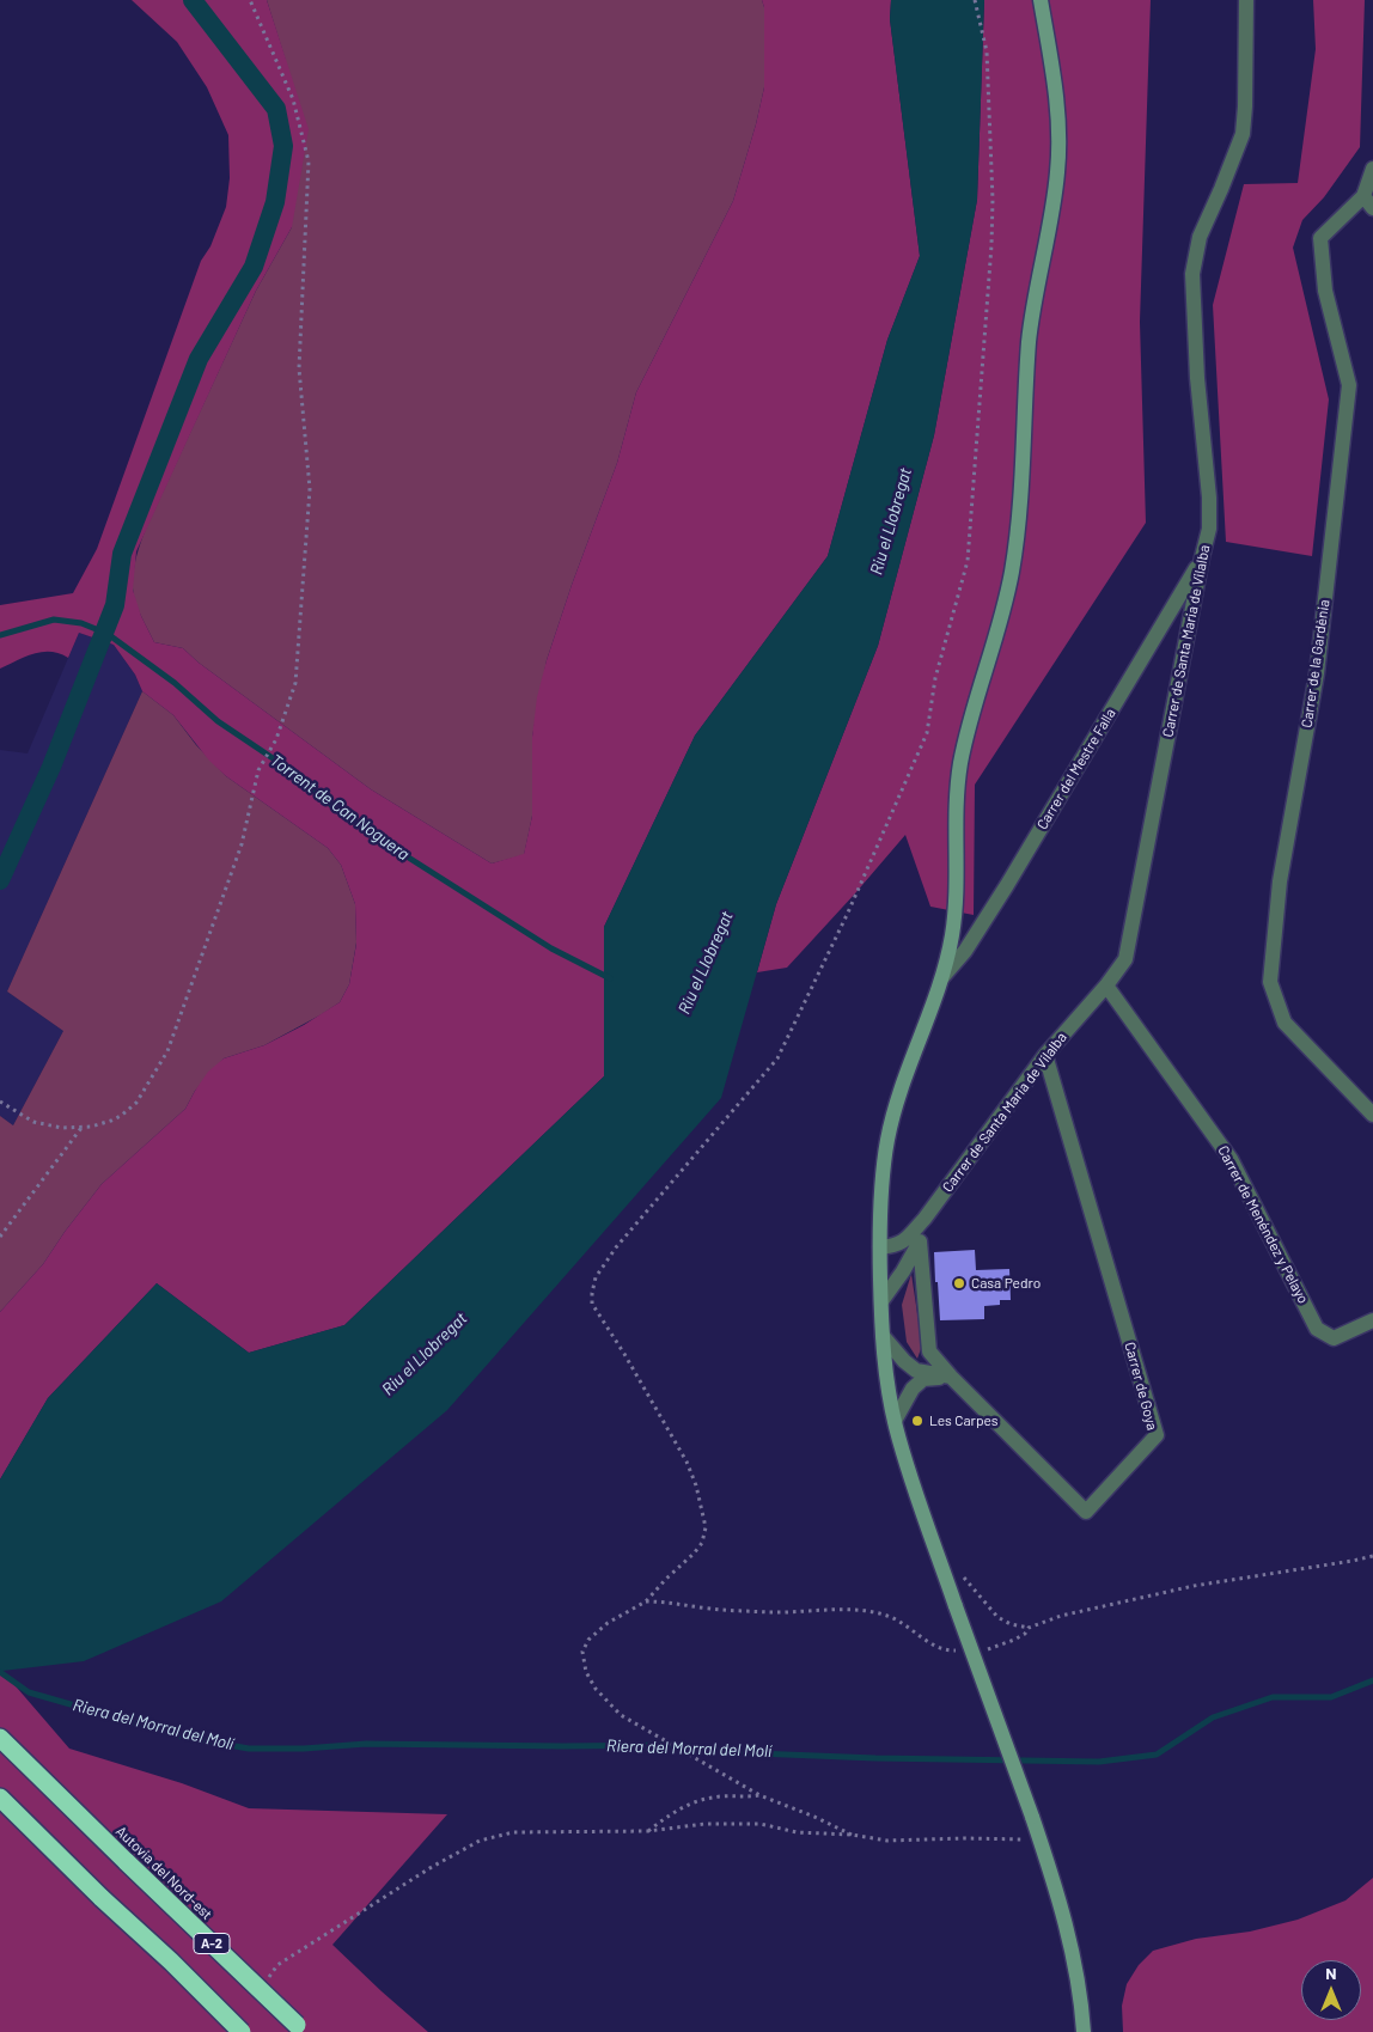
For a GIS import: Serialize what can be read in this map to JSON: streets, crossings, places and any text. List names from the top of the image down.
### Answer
{
  "streets": {
    "highway": ["Autovia del Nord-est", "A-2"],
    "street": [
      "Carrer de Santa Maria de Vilalba",
      "Carrer de la Gardènia",
      "Carrer del Mestre Falla",
      "Carrer de Menéndez y Pelayo",
      "Carrer de Goya"
    ]
  },
  "crossings": [
    ["Carrer de Santa Maria de Vilalba", "Carrer del Mestre Falla"],
    ["Carrer de Santa Maria de Vilalba", "Carrer de Menéndez y Pelayo"],
    ["Carrer de Santa Maria de Vilalba", "Carrer de Goya"]
  ],
  "water": ["Riu el Llobregat", "Torrent de Can Noguera", "Riera del Morral del Molí"],
  "places": ["Casa Pedro", "Les Carpes"],
  "north": "top"
}
